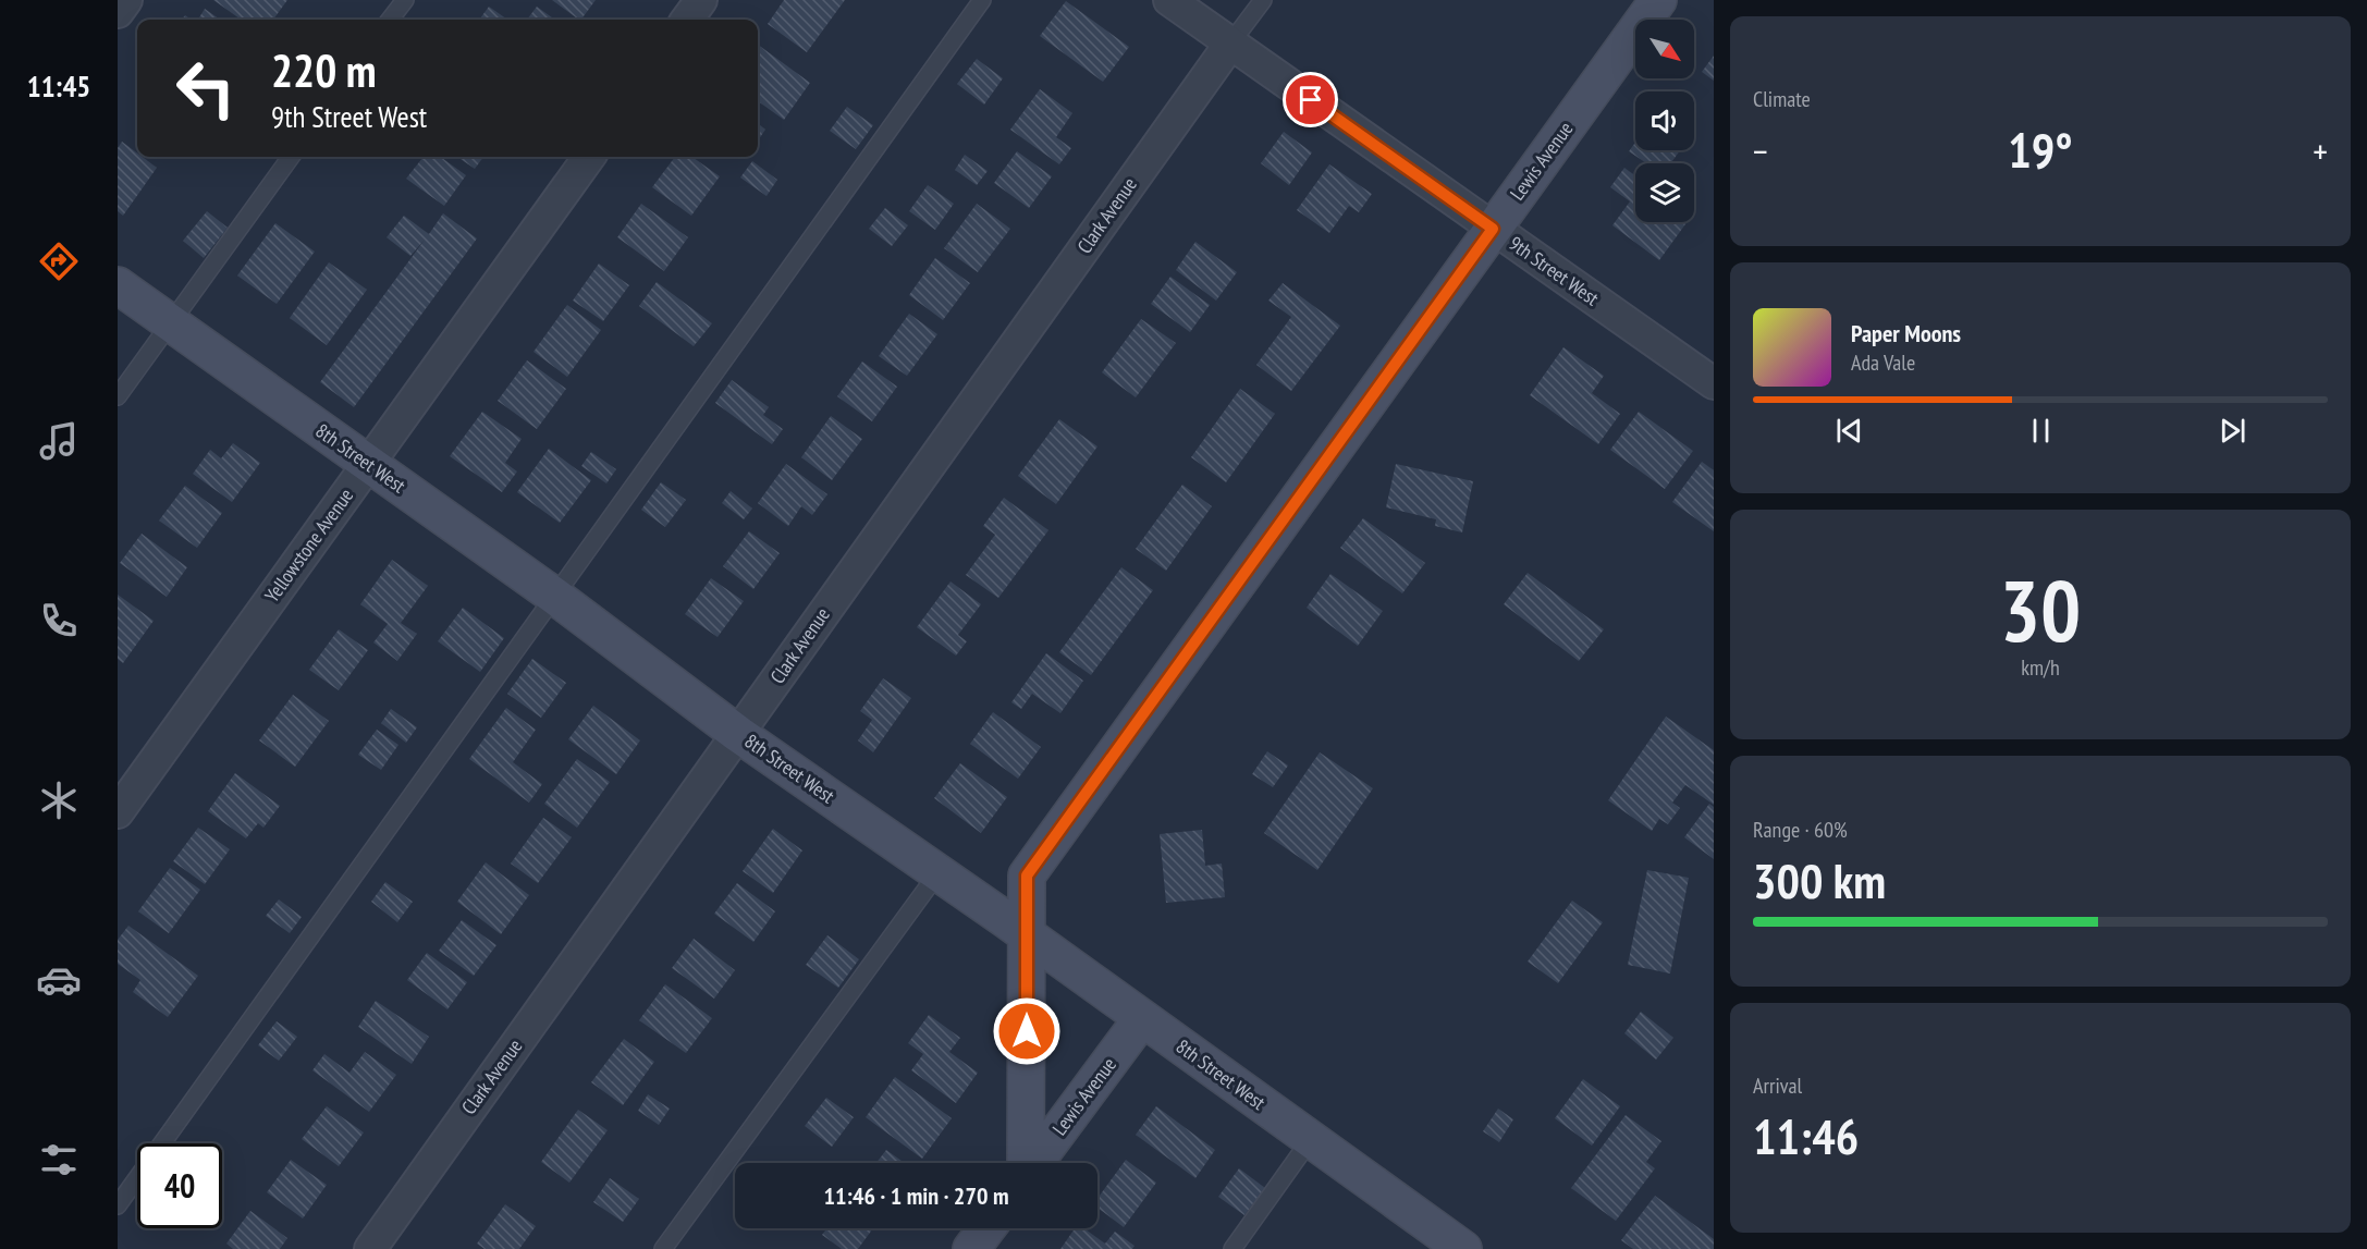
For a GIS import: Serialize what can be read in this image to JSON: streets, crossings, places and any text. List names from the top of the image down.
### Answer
{
  "streets": {
    "street": [
      "Lewis Avenue",
      "Clark Avenue",
      "9th Street West",
      "8th Street West",
      "Yellowstone Avenue"
    ]
  },
  "crossings": [
    ["Lewis Avenue", "9th Street West"],
    ["Lewis Avenue", "8th Street West"],
    ["Clark Avenue", "9th Street West"],
    ["Clark Avenue", "8th Street West"],
    ["8th Street West", "Yellowstone Avenue"]
  ],
  "north": "bottom right",
  "page": {
    "tabs": "11:45",
    "tile": [
      "Climate",
      ["30", "km/h"],
      ["Range · 60%", "300 km"],
      ["Arrival", "11:46"]
    ],
    "turn": ["220 m", "9th Street West"],
    "heat": ["−", "19°", "+"],
    "song": ["Paper Moons", "Ada Vale"],
    "limit": "40",
    "trip": "11:46 · 1 min · 270 m"
  }
}
